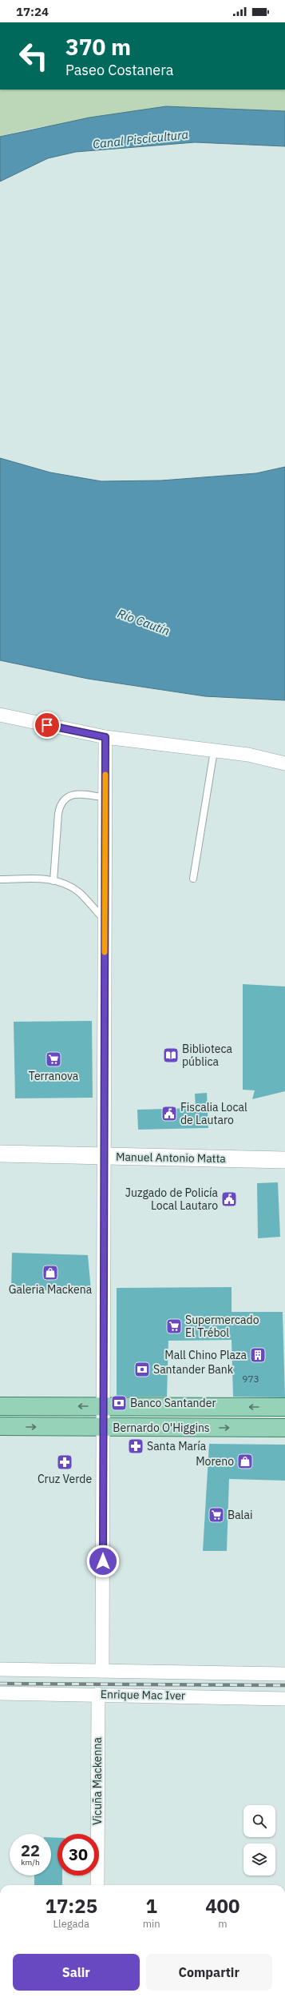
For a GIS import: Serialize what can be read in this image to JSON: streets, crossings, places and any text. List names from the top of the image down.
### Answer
{
  "streets": {
    "main road": ["Bernardo O'Higgins"],
    "street": ["Manuel Antonio Matta", "Enrique Mac Iver", "Vicuña Mackenna"]
  },
  "crossings": [
    ["Enrique Mac Iver", "Vicuña Mackenna"]
  ],
  "water": ["Canal Piscicultura", "Río Cautín"],
  "places": {
    "library": ["Biblioteca pública"],
    "supermarket": ["Terranova", "Supermercado El Trébol", "Balai"],
    "public building": ["Fiscalia Local de Lautaro", "Juzgado de Policía Local Lautaro"],
    "shop": ["Galeria Mackena", "Moreno"],
    "building": ["Mall Chino Plaza"],
    "bank": ["Santander Bank", "Banco Santander"],
    "pharmacy": ["Santa María", "Cruz Verde"]
  },
  "house_numbers": ["973"],
  "page": {
    "status": "17:24",
    "turn": ["370 m", "Paseo Costanera"],
    "speed": "22 km/h",
    "limit": "30",
    "eta": [
      "17:25",
      "Llegada",
      "1",
      "min",
      "400",
      "m"
    ],
    "buttons": ["Salir", "Compartir"]
  }
}
